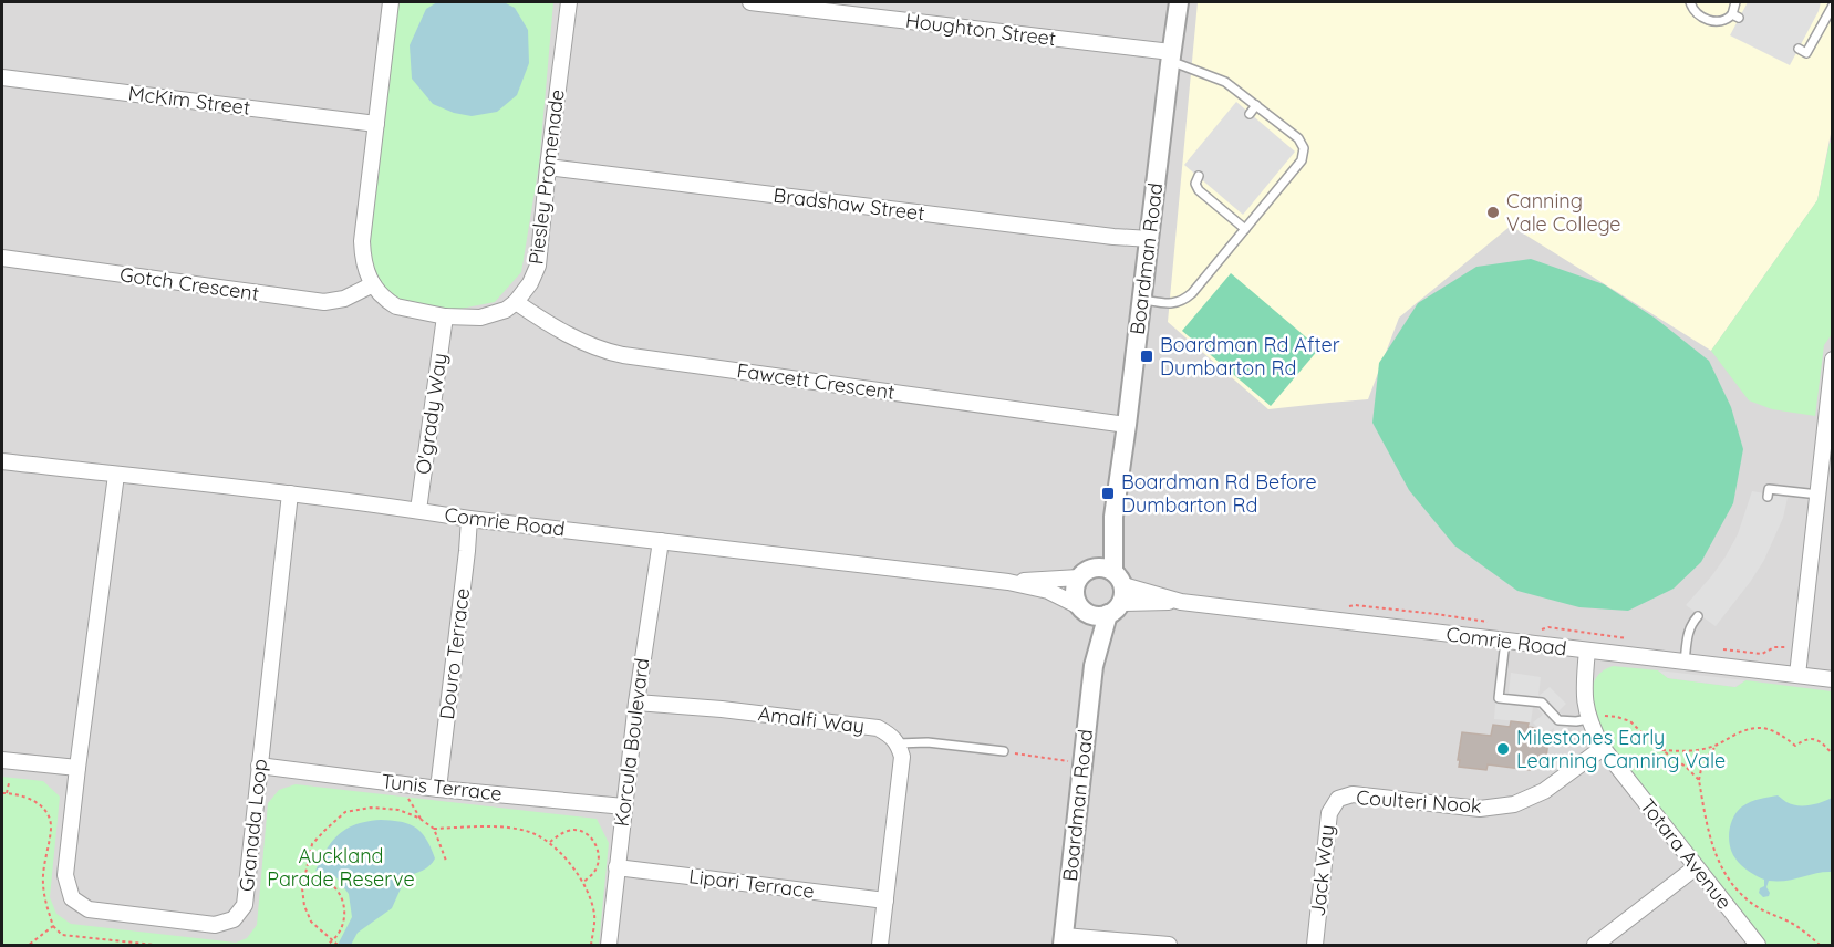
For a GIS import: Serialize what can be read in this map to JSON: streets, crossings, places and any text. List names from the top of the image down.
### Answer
{
  "streets": {
    "street": [
      "Houghton Street",
      "McKim Street",
      "Piesley Promenade",
      "Bradshaw Street",
      "Boardman Road",
      "Gotch Crescent",
      "Fawcett Crescent",
      "O'grady Way",
      "Comrie Road",
      "Douro Terrace",
      "Amalfi Way",
      "Korcula Boulevard",
      "Tunis Terrace",
      "Coulteri Nook",
      "Granada Loop",
      "Totara Avenue",
      "Jack Way",
      "Lipari Terrace"
    ]
  },
  "crossings": [
    ["Houghton Street", "Boardman Road"],
    ["Piesley Promenade", "Bradshaw Street"],
    ["Piesley Promenade", "Fawcett Crescent"],
    ["Bradshaw Street", "Boardman Road"],
    ["Boardman Road", "Fawcett Crescent"],
    ["Boardman Road", "Comrie Road"],
    ["O'grady Way", "Comrie Road"],
    ["Comrie Road", "Douro Terrace"],
    ["Comrie Road", "Korcula Boulevard"],
    ["Comrie Road", "Granada Loop"],
    ["Comrie Road", "Totara Avenue"],
    ["Douro Terrace", "Tunis Terrace"],
    ["Amalfi Way", "Korcula Boulevard"],
    ["Korcula Boulevard", "Tunis Terrace"],
    ["Korcula Boulevard", "Lipari Terrace"],
    ["Tunis Terrace", "Granada Loop"],
    ["Coulteri Nook", "Totara Avenue"],
    ["Coulteri Nook", "Jack Way"]
  ],
  "parks": ["Auckland Parade Reserve"],
  "places": {
    "other": ["Canning Vale College", "Milestones Early Learning Canning Vale"],
    "transit": ["Boardman Rd After Dumbarton Rd", "Boardman Rd Before Dumbarton Rd"]
  }
}
